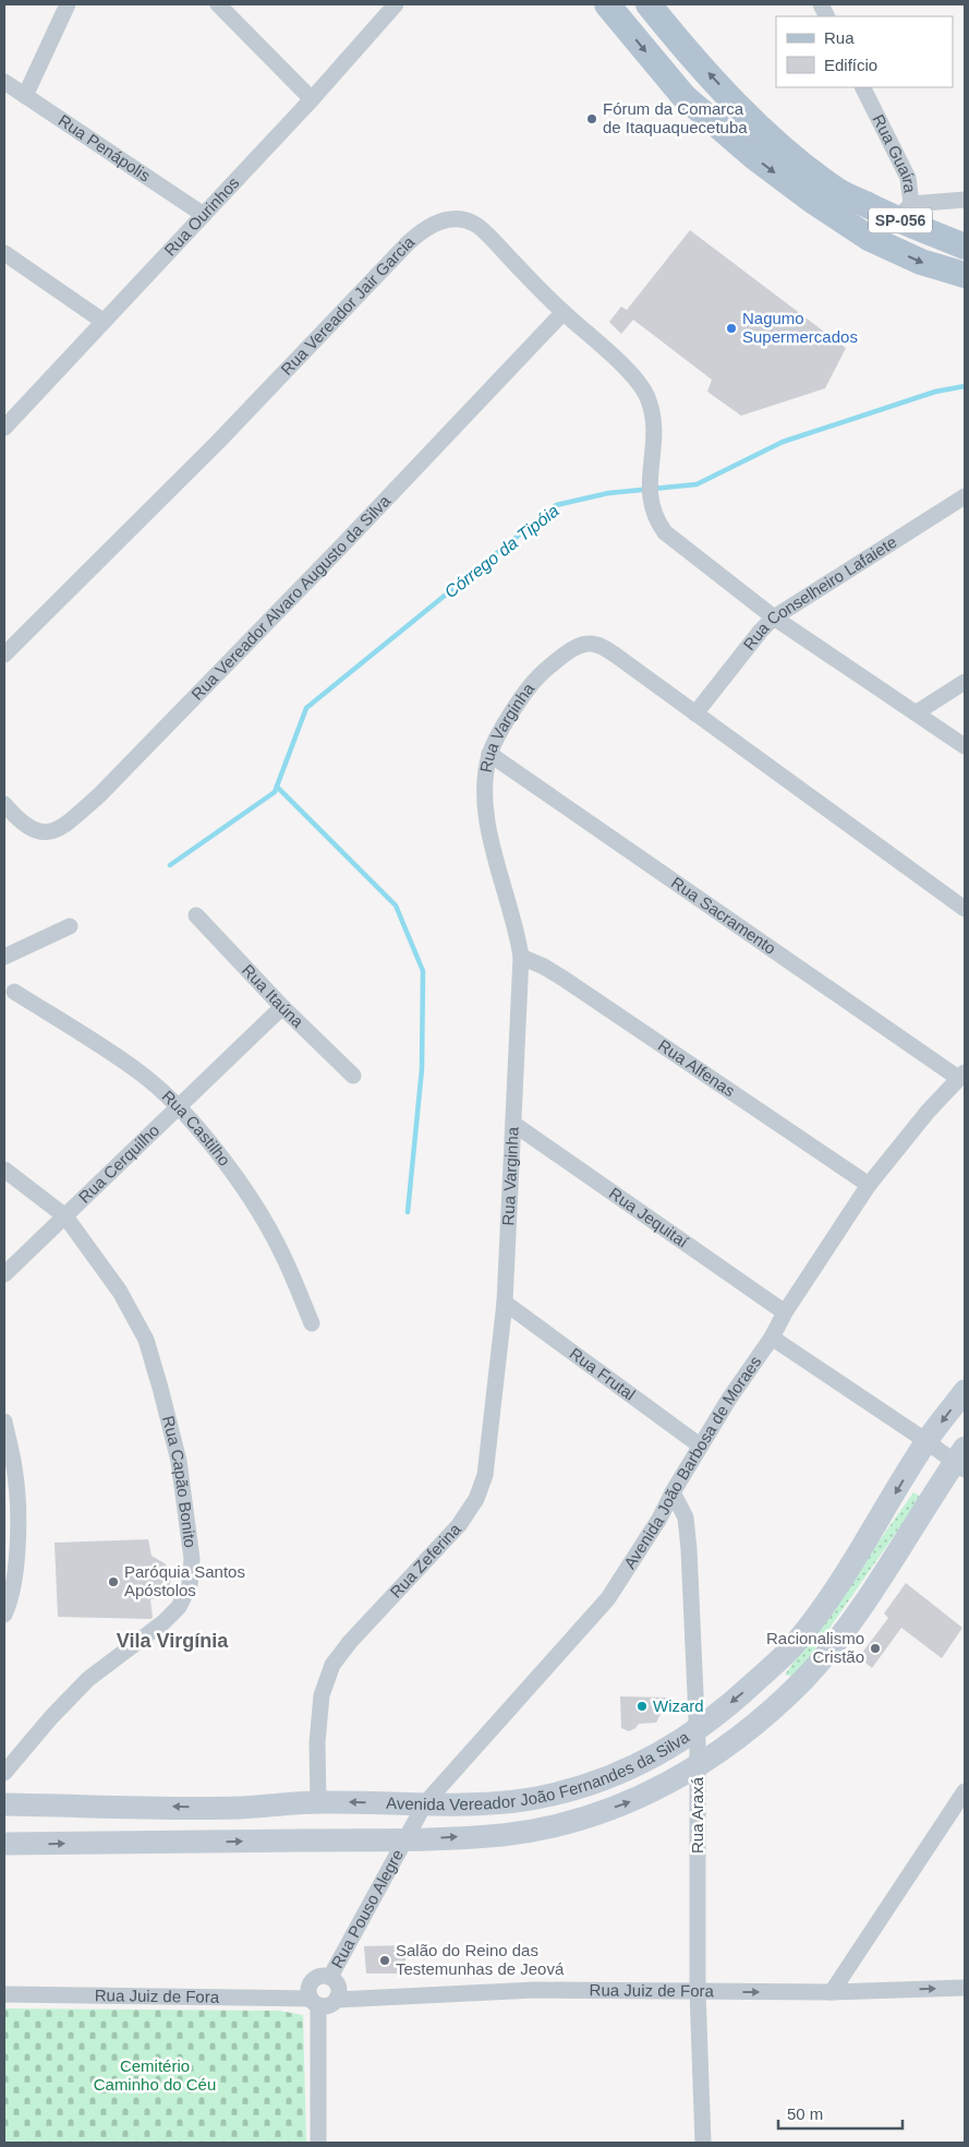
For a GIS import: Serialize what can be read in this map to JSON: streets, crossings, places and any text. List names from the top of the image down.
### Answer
{
  "streets": {
    "main road": ["SP-056", "Avenida Vereador João Fernandes da Silva"],
    "street": [
      "Rua Penápolis",
      "Rua Guaíra",
      "Rua Ourinhos",
      "Rua Vereador Jair Garcia",
      "Rua Conselheiro Lafaiete",
      "Rua Vereador Alvaro Augusto da Silva",
      "Rua Varginha",
      "Rua Sacramento",
      "Rua Itaúna",
      "Rua Alfenas",
      "Rua Castilho",
      "Rua Cerquilho",
      "Rua Jequitaí",
      "Rua Frutal",
      "Avenida João Barbosa de Moraes",
      "Rua Capão Bonito",
      "Rua Zeferina",
      "Rua Araxá",
      "Rua Pouso Alegre",
      "Rua Juiz de Fora"
    ]
  },
  "crossings": [
    ["Rua Penápolis", "Rua Ourinhos"],
    ["Rua Guaíra", "SP-056"],
    ["Rua Vereador Jair Garcia", "Rua Conselheiro Lafaiete"],
    ["Rua Vereador Jair Garcia", "Rua Vereador Alvaro Augusto da Silva"],
    ["Rua Conselheiro Lafaiete", "Rua Varginha"],
    ["Rua Varginha", "Rua Sacramento"],
    ["Rua Varginha", "Rua Alfenas"],
    ["Rua Varginha", "Rua Jequitaí"],
    ["Rua Varginha", "Rua Frutal"],
    ["Rua Varginha", "Rua Zeferina"],
    ["Rua Sacramento", "Avenida João Barbosa de Moraes"],
    ["Rua Itaúna", "Rua Cerquilho"],
    ["Rua Alfenas", "Avenida João Barbosa de Moraes"],
    ["Rua Castilho", "Rua Cerquilho"],
    ["Rua Cerquilho", "Rua Capão Bonito"],
    ["Rua Jequitaí", "Avenida João Barbosa de Moraes"],
    ["Rua Frutal", "Avenida João Barbosa de Moraes"],
    ["Rua Frutal", "Rua Zeferina"],
    ["Avenida João Barbosa de Moraes", "Avenida Vereador João Fernandes da Silva"],
    ["Avenida João Barbosa de Moraes", "Rua Araxá"],
    ["Avenida João Barbosa de Moraes", "Rua Pouso Alegre"],
    ["Rua Zeferina", "Avenida Vereador João Fernandes da Silva"],
    ["Avenida Vereador João Fernandes da Silva", "Rua Araxá"],
    ["Avenida Vereador João Fernandes da Silva", "Rua Pouso Alegre"],
    ["Rua Araxá", "Rua Juiz de Fora"],
    ["Rua Pouso Alegre", "Rua Juiz de Fora"]
  ],
  "districts": ["Vila Virgínia"],
  "water": ["Córrego da Tipóia"],
  "parks": ["Cemitério Caminho do Céu"],
  "places": [
    "Fórum da Comarca de Itaquaquecetuba",
    "Nagumo Supermercados",
    "Paróquia Santos Apóstolos",
    "Racionalismo Cristão",
    "Wizard",
    "Salão do Reino das Testemunhas de Jeová"
  ],
  "legend": ["Rua", "Edifício"],
  "scale_bar": "50 m"
}
